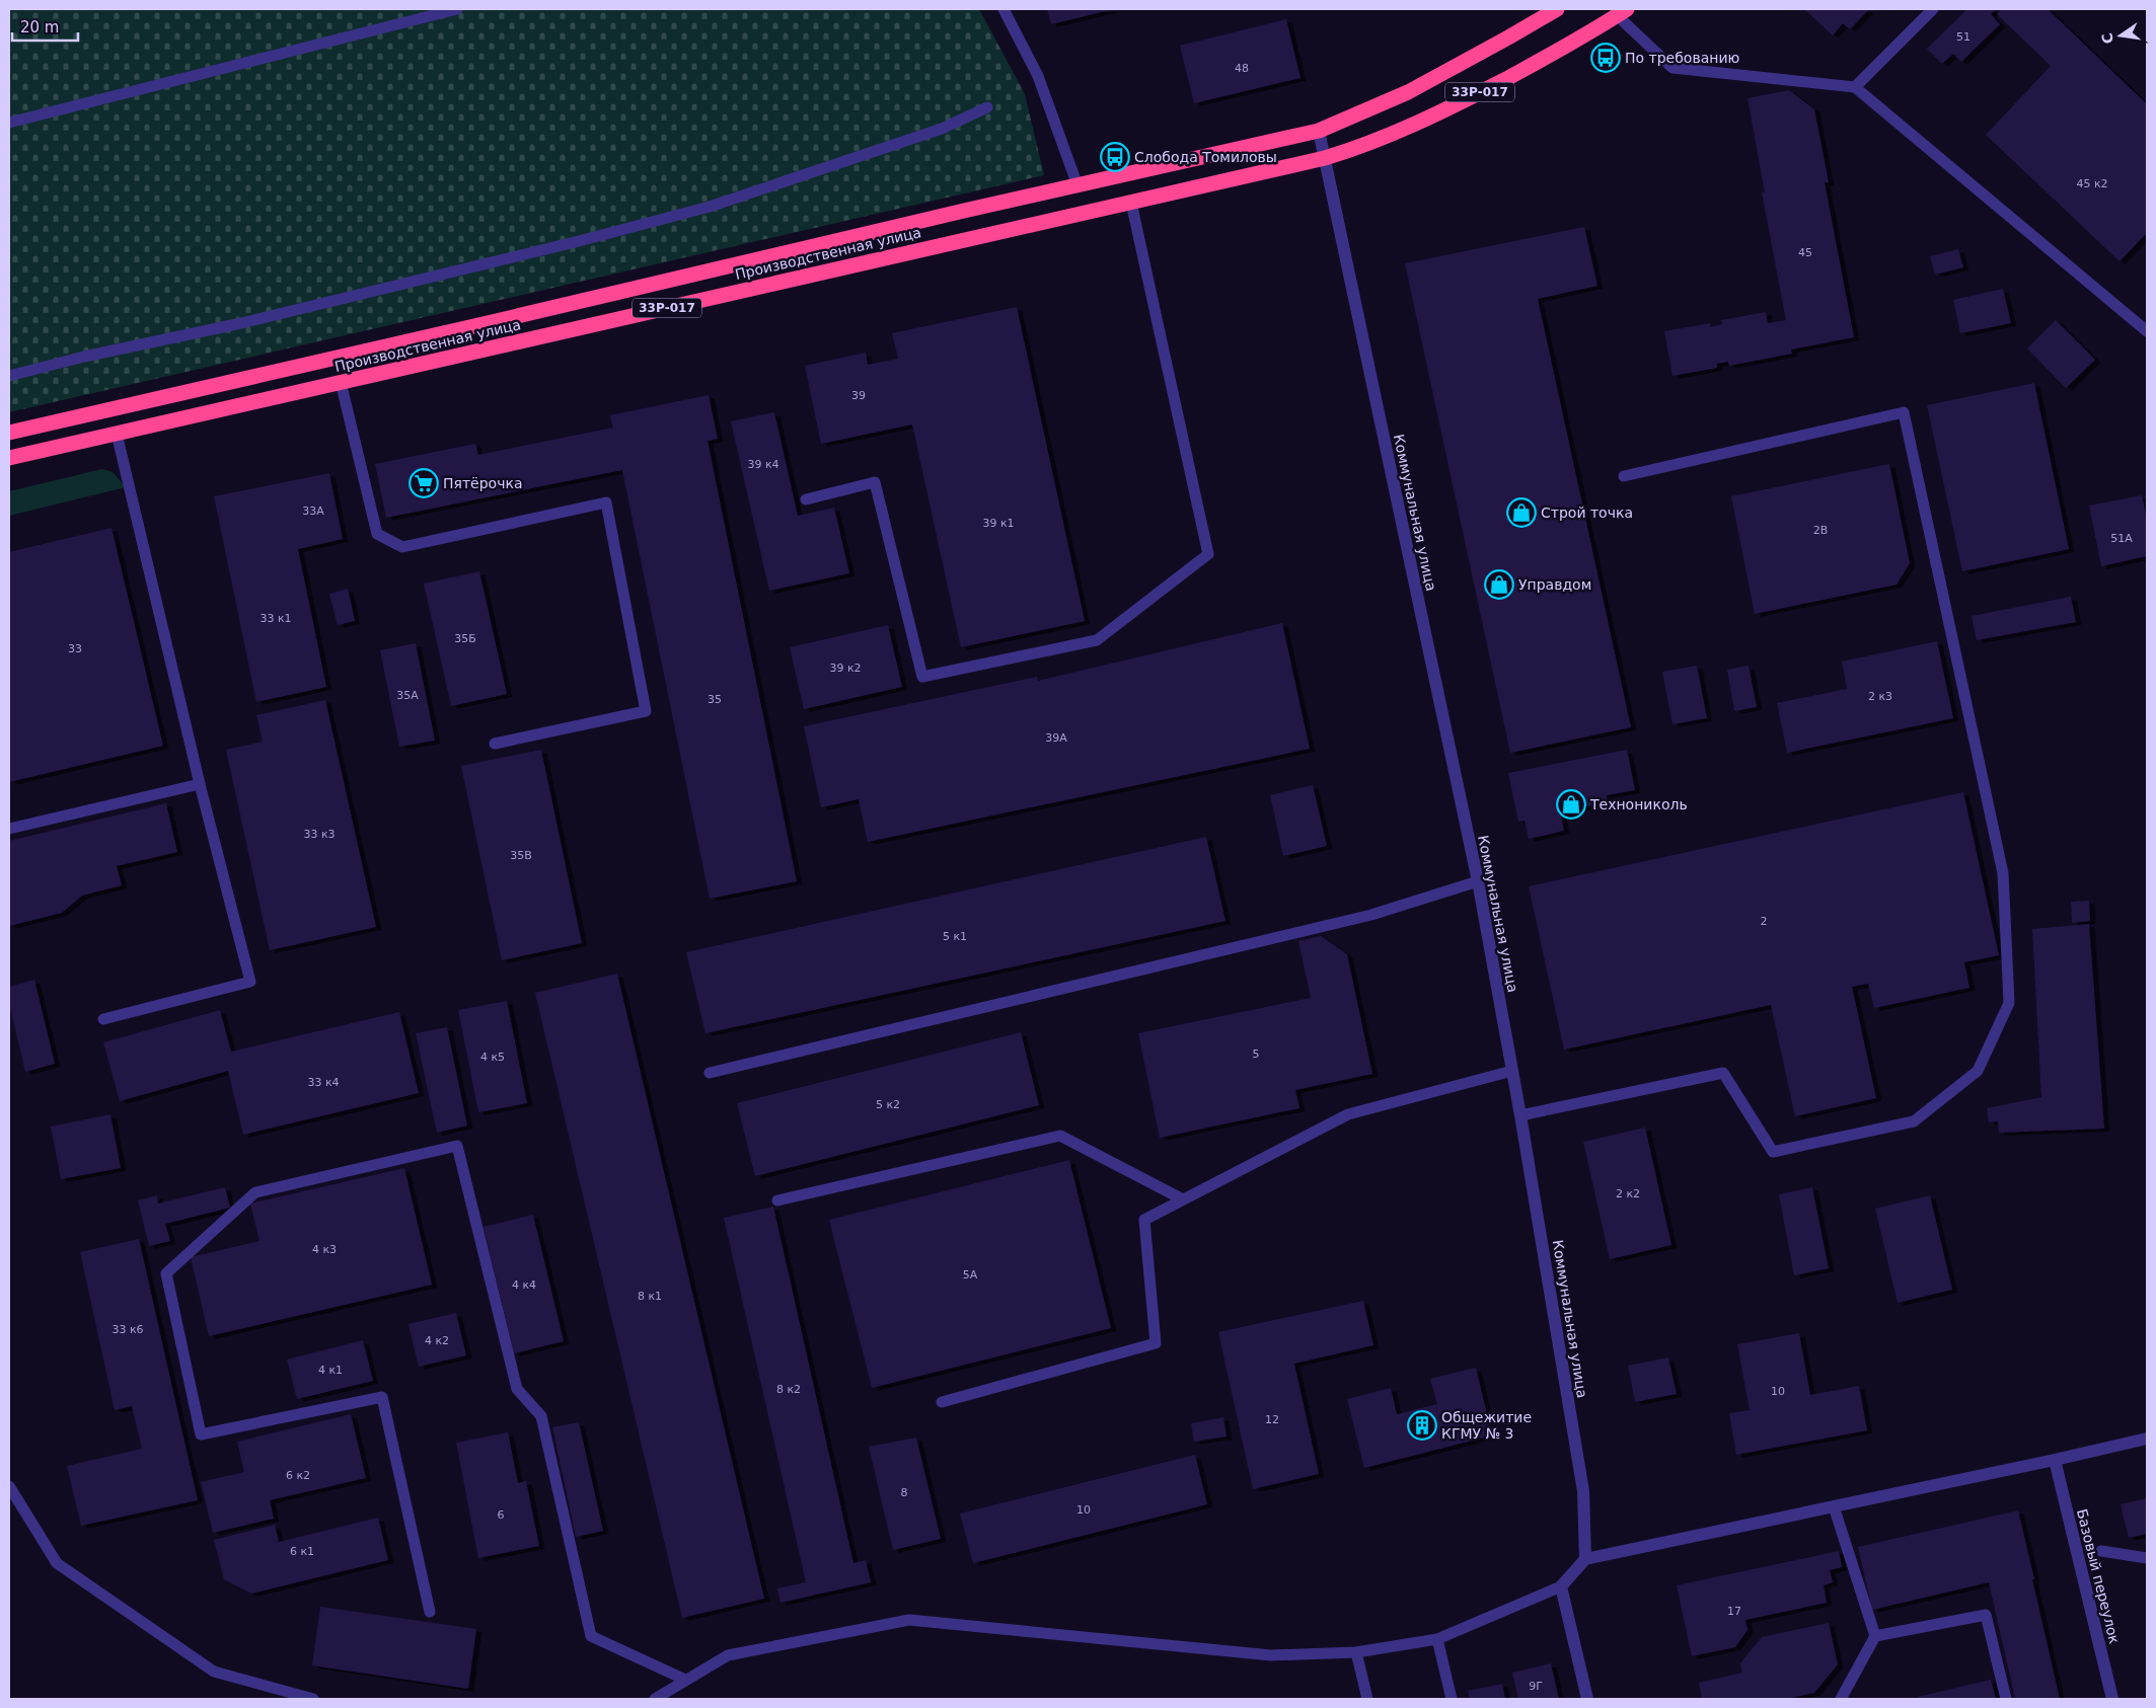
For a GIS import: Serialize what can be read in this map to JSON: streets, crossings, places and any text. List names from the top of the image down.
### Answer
{
  "streets": {
    "highway": ["33Р-017", "Производственная улица"],
    "street": ["Коммунальная улица", "Базовый переулок"]
  },
  "crossings": [
    ["Производственная улица", "Коммунальная улица"]
  ],
  "places": {
    "bus stop": ["По требованию", "Слобода Томиловы"],
    "supermarket": ["Пятёрочка"],
    "shop": ["Строй точка", "Управдом", "Технониколь"],
    "building": ["Общежитие КГМУ № 3"]
  },
  "house_numbers": [
    "51",
    "48",
    "45 к2",
    "45",
    "39",
    "39 к4",
    "33А",
    "39 к1",
    "2В",
    "51А",
    "33 к1",
    "35Б",
    "33",
    "39 к2",
    "35А",
    "2 к3",
    "35",
    "39А",
    "33 к3",
    "35В",
    "2",
    "5 к1",
    "5",
    "4 к5",
    "33 к4",
    "5 к2",
    "2 к2",
    "4 к3",
    "5А",
    "4 к4",
    "8 к1",
    "33 к6",
    "4 к2",
    "4 к1",
    "8 к2",
    "10",
    "12",
    "6 к2",
    "8",
    "10",
    "6",
    "6 к1",
    "17",
    "9Г"
  ],
  "scale_bar": "20 m",
  "north": "left"
}
